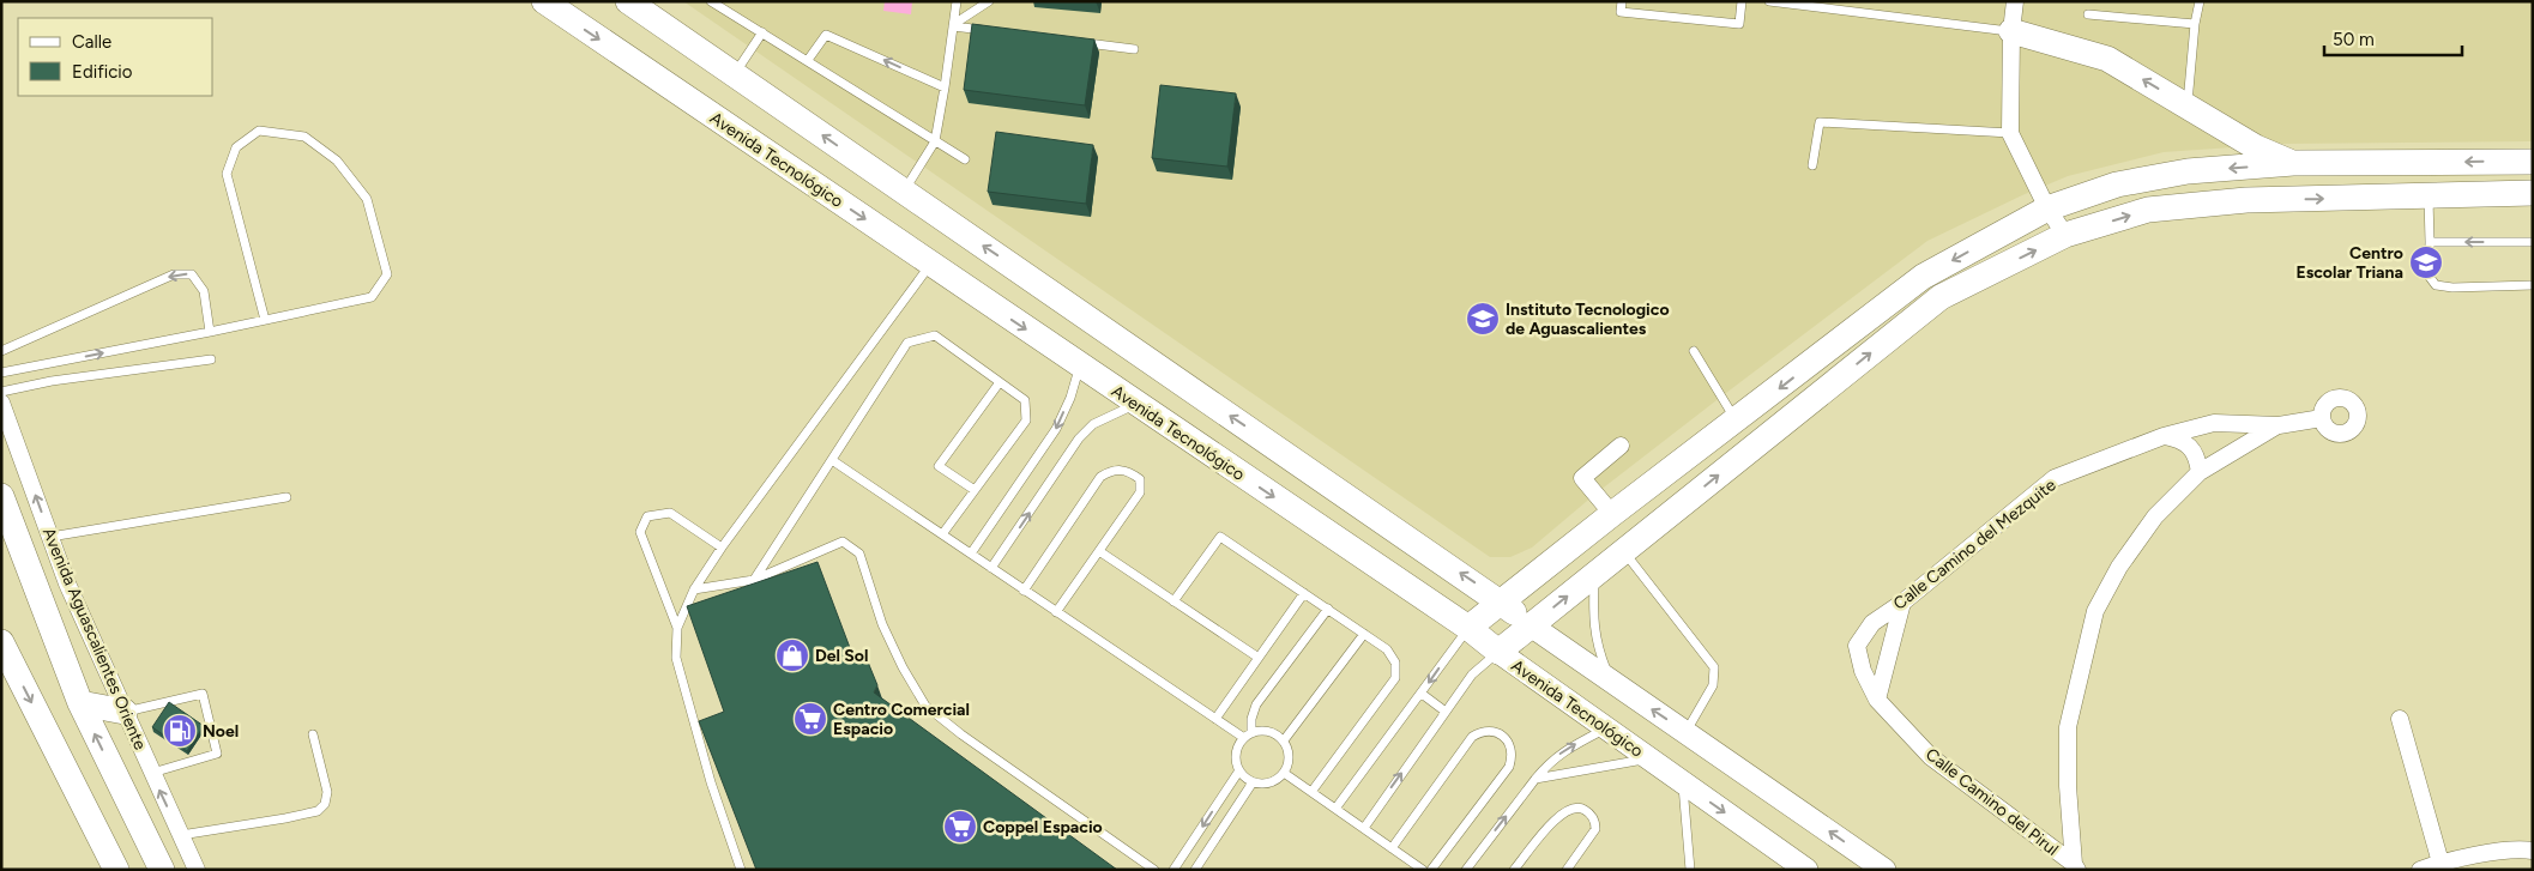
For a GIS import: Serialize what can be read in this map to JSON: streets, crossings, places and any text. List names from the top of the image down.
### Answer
{
  "streets": {
    "main road": ["Avenida Tecnológico", "Avenida Aguascalientes Oriente"],
    "street": ["Calle Camino del Mezquite", "Calle Camino del Pirul"]
  },
  "crossings": [
    ["Calle Camino del Mezquite", "Calle Camino del Pirul"]
  ],
  "one_way": ["Avenida Aguascalientes Oriente"],
  "places": {
    "school or university": ["Centro Escolar Triana", "Instituto Tecnologico de Aguascalientes"],
    "shop": ["Del Sol"],
    "supermarket": ["Centro Comercial Espacio", "Coppel Espacio"],
    "fuel station": ["Noel"]
  },
  "legend": ["Calle", "Edificio"],
  "scale_bar": "50 m"
}
